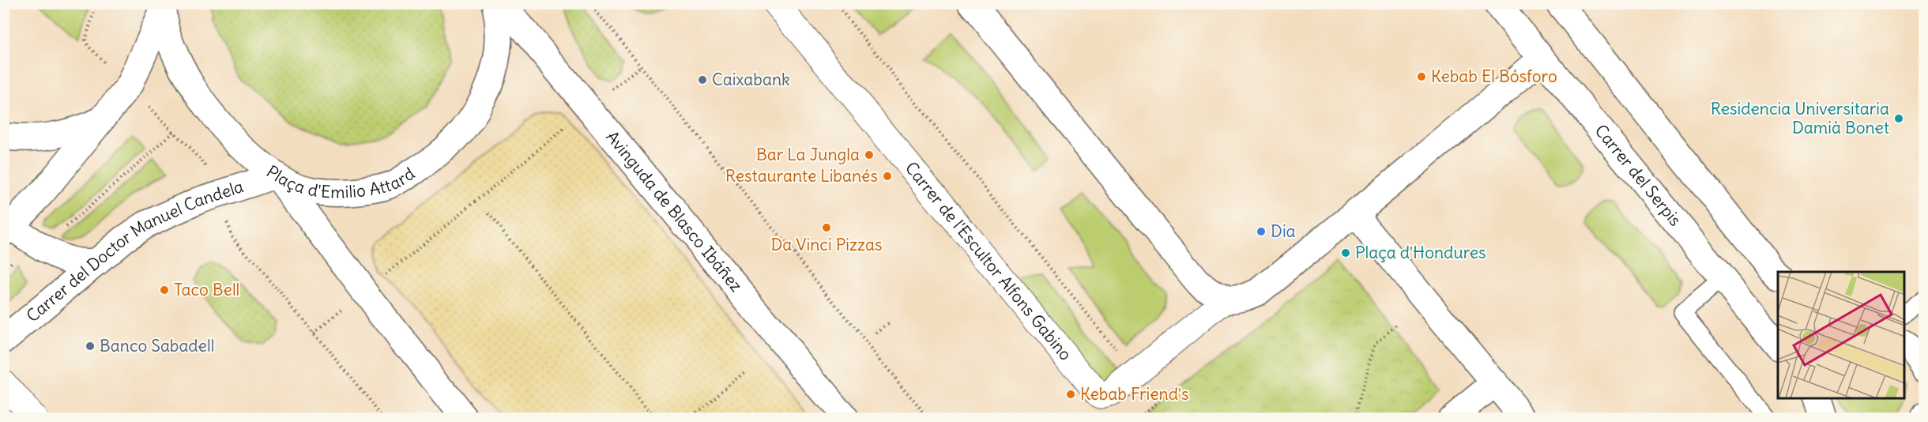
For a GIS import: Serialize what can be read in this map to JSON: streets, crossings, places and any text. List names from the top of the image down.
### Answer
{
  "streets": {
    "street": [
      "Plaça d'Emilio Attard",
      "Carrer del Serpis",
      "Avinguda de Blasco Ibáñez",
      "Carrer del Doctor Manuel Candela",
      "Carrer de l'Escultor Alfons Gabino"
    ]
  },
  "crossings": [
    ["Plaça d'Emilio Attard", "Carrer del Doctor Manuel Candela"]
  ],
  "places": [
    "Kebab El Bósforo",
    "Caixabank",
    "Residencia Universitaria Damià Bonet",
    "Bar La Jungla",
    "Restaurante Libanés",
    "Da Vinci Pizzas",
    "Dia",
    "Plaça d'Hondures",
    "Taco Bell",
    "Banco Sabadell",
    "Kebab Friend's"
  ]
}
